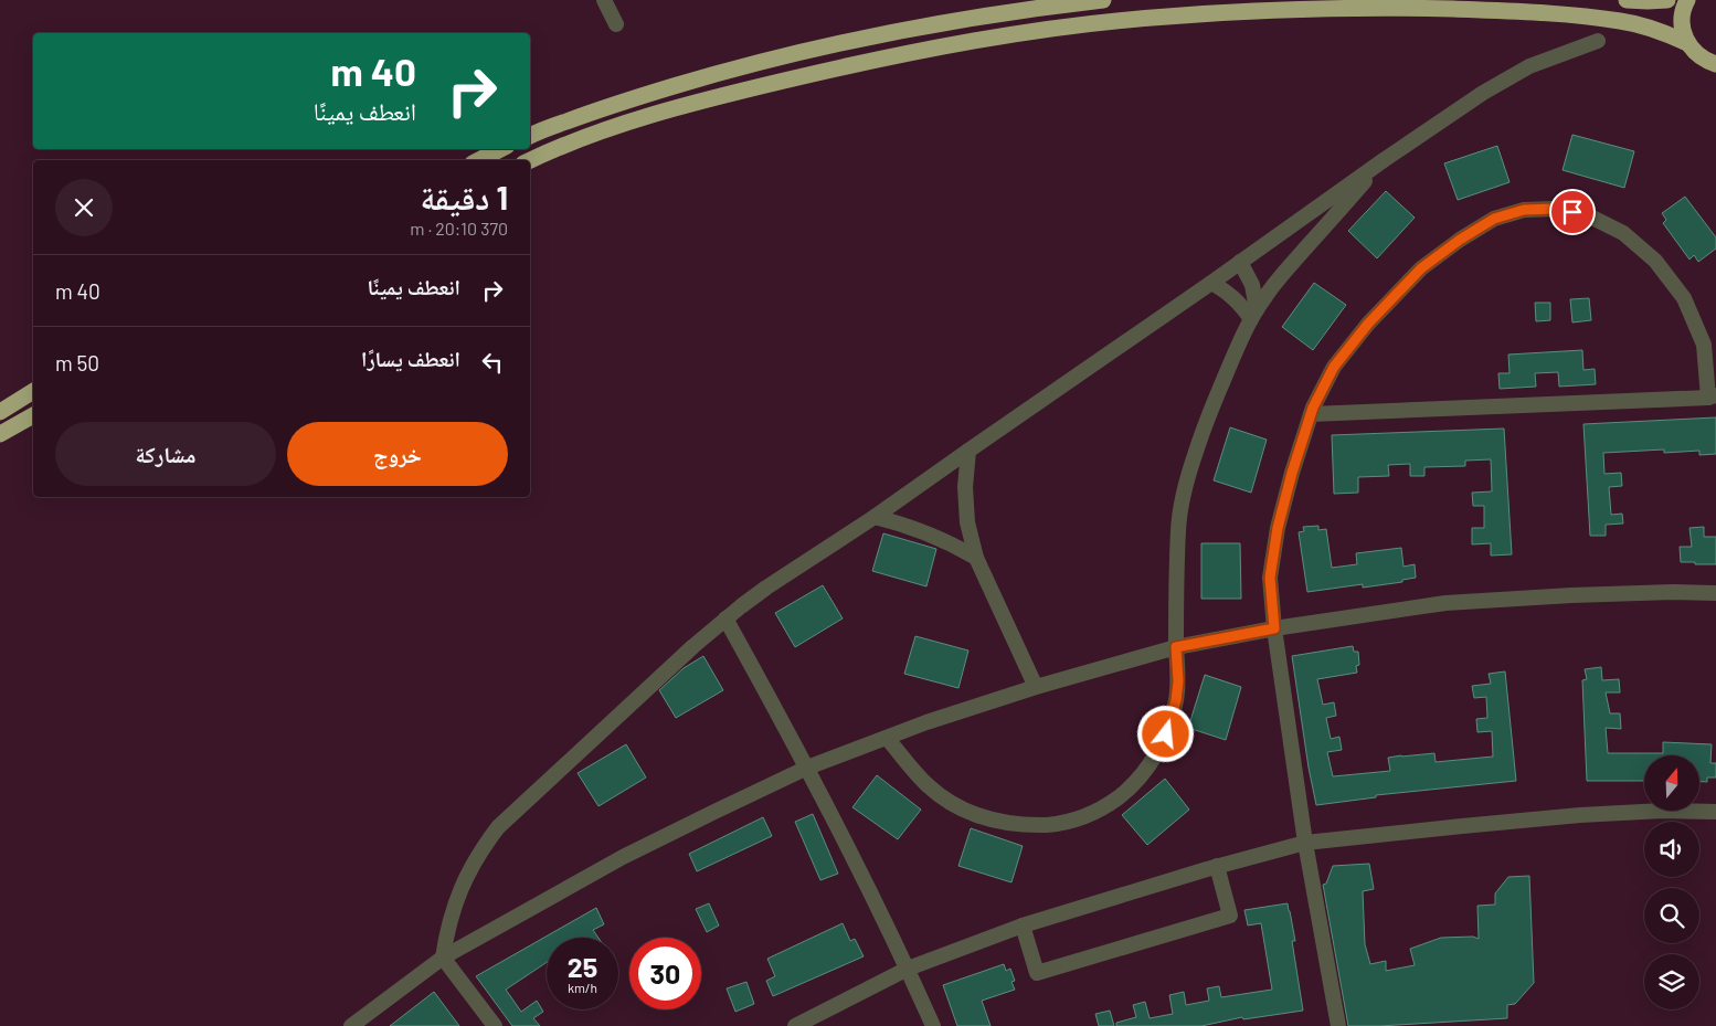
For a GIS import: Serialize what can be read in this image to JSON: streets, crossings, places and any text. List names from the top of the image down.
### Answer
{
  "north": "top",
  "page": {
    "turn": ["40 m", "انعطف يمينًا"],
    "heading": ["1 دقيقة", "370 m · 20:10"],
    "list": [
      {
        "name": "انعطف يمينًا",
        "value": "40 m"
      },
      {
        "name": "انعطف يسارًا",
        "value": "50 m"
      }
    ],
    "buttons": ["خروج", "مشاركة"],
    "speed": "25 km/h",
    "limit": "30"
  }
}
